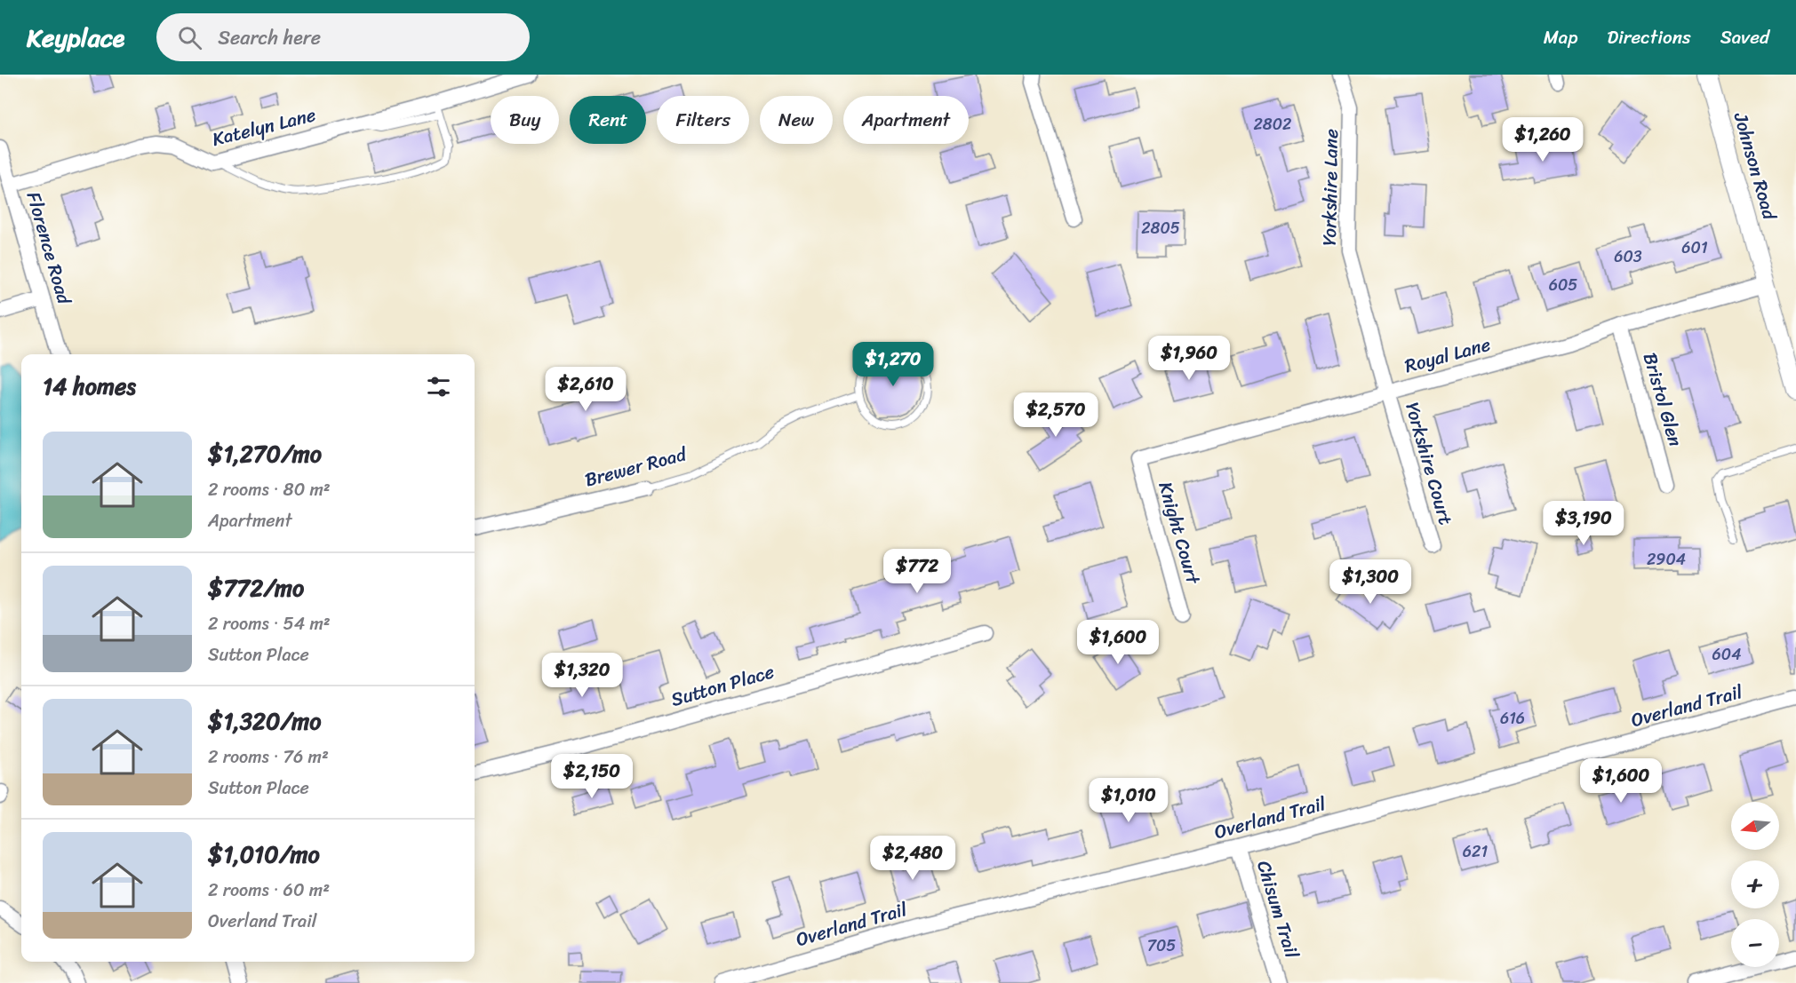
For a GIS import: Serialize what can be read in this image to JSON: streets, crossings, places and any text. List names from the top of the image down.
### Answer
{
  "streets": {
    "street": [
      "Katelyn Lane",
      "Johnson Road",
      "Yorkshire Lane",
      "Florence Road",
      "Royal Lane",
      "Bristol Glen",
      "Yorkshire Court",
      "Brewer Road",
      "Knight Court",
      "Sutton Place",
      "Overland Trail",
      "Chisum Trail"
    ]
  },
  "crossings": [
    ["Katelyn Lane", "Florence Road"],
    ["Johnson Road", "Royal Lane"],
    ["Yorkshire Lane", "Royal Lane"],
    ["Yorkshire Lane", "Yorkshire Court"],
    ["Royal Lane", "Bristol Glen"],
    ["Royal Lane", "Yorkshire Court"],
    ["Royal Lane", "Knight Court"],
    ["Overland Trail", "Chisum Trail"]
  ],
  "house_numbers": [
    "2802",
    "2805",
    "601",
    "603",
    "605",
    "2904",
    "604",
    "616",
    "621",
    "705"
  ],
  "north": "left",
  "page": {
    "header": "Keyplace",
    "search": "Search here",
    "nav": ["Map", "Directions", "Saved"],
    "chip": [
      "Buy",
      "Rent",
      "Filters",
      "New",
      "Apartment"
    ],
    "price": [
      "$1,260",
      "$1,960",
      "$1,270",
      "$2,610",
      "$2,570",
      "$3,190",
      "$772",
      "$1,300",
      "$1,600",
      "$1,320",
      "$2,150",
      "$1,600",
      "$1,010",
      "$2,480"
    ],
    "heading": "14 homes",
    "list": [
      {
        "name": "$1,270/mo",
        "note": "2 rooms · 80 m² · Apartment"
      },
      {
        "name": "$772/mo",
        "note": "2 rooms · 54 m² · Sutton Place"
      },
      {
        "name": "$1,320/mo",
        "note": "2 rooms · 76 m² · Sutton Place"
      },
      {
        "name": "$1,010/mo",
        "note": "2 rooms · 60 m² · Overland Trail"
      }
    ],
    "map_buttons": ["+", "−"]
  }
}
